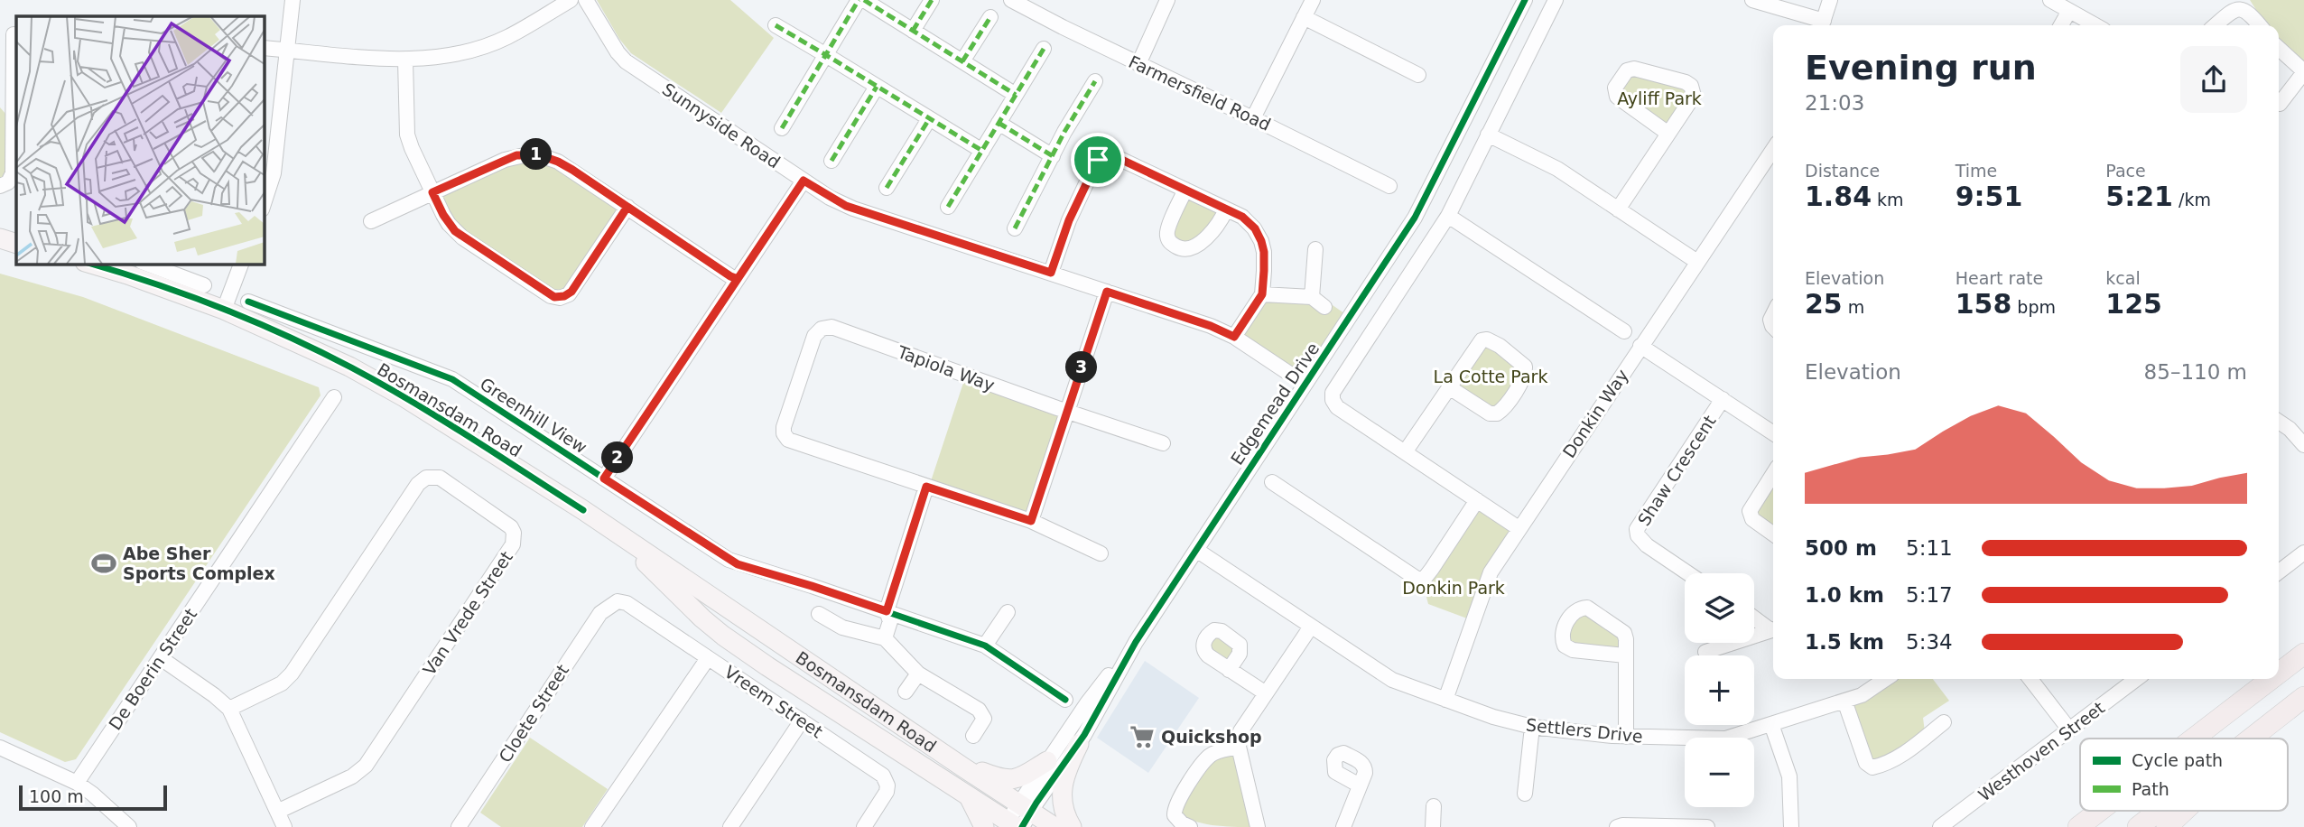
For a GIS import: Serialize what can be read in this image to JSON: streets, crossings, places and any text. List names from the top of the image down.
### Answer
{
  "streets": {
    "main road": ["Bosmansdam Road"],
    "street": [
      "Farmersfield Road",
      "Sunnyside Road",
      "Tapiola Way",
      "Edgemead Drive",
      "Donkin Way",
      "Greenhill View",
      "Shaw Crescent",
      "Van Vrede Street",
      "De Boerin Street",
      "Vreem Street",
      "Cloete Street",
      "Settlers Drive",
      "Westhoven Street"
    ]
  },
  "crossings": [
    ["Sunnyside Road", "Edgemead Drive"],
    ["Edgemead Drive", "Bosmansdam Road"],
    ["Edgemead Drive", "Settlers Drive"],
    ["Donkin Way", "Settlers Drive"],
    ["Vreem Street", "Cloete Street"]
  ],
  "parks": ["Ayliff Park", "La Cotte Park", "Donkin Park"],
  "places": {
    "sports": ["Abe Sher Sports Complex"],
    "supermarket": ["Quickshop"]
  },
  "legend": ["Cycle path", "Path"],
  "scale_bar": "100 m",
  "page": {
    "heading": ["Evening run", "21:03"],
    "stats": [
      ["Distance", "1.84 km"],
      ["Time", "9:51"],
      ["Pace", "5:21 /km"],
      ["Elevation", "25 m"],
      ["Heart rate", "158 bpm"],
      ["kcal", "125"]
    ],
    "pins": ["1", "3", "2"],
    "chart": ["Elevation", "85–110 m"],
    "list": [
      {
        "name": "500 m",
        "note": "5:11"
      },
      {
        "name": "1.0 km",
        "note": "5:17"
      },
      {
        "name": "1.5 km",
        "note": "5:34"
      }
    ],
    "map_buttons": ["+", "−"],
    "scale": "100 m"
  }
}
